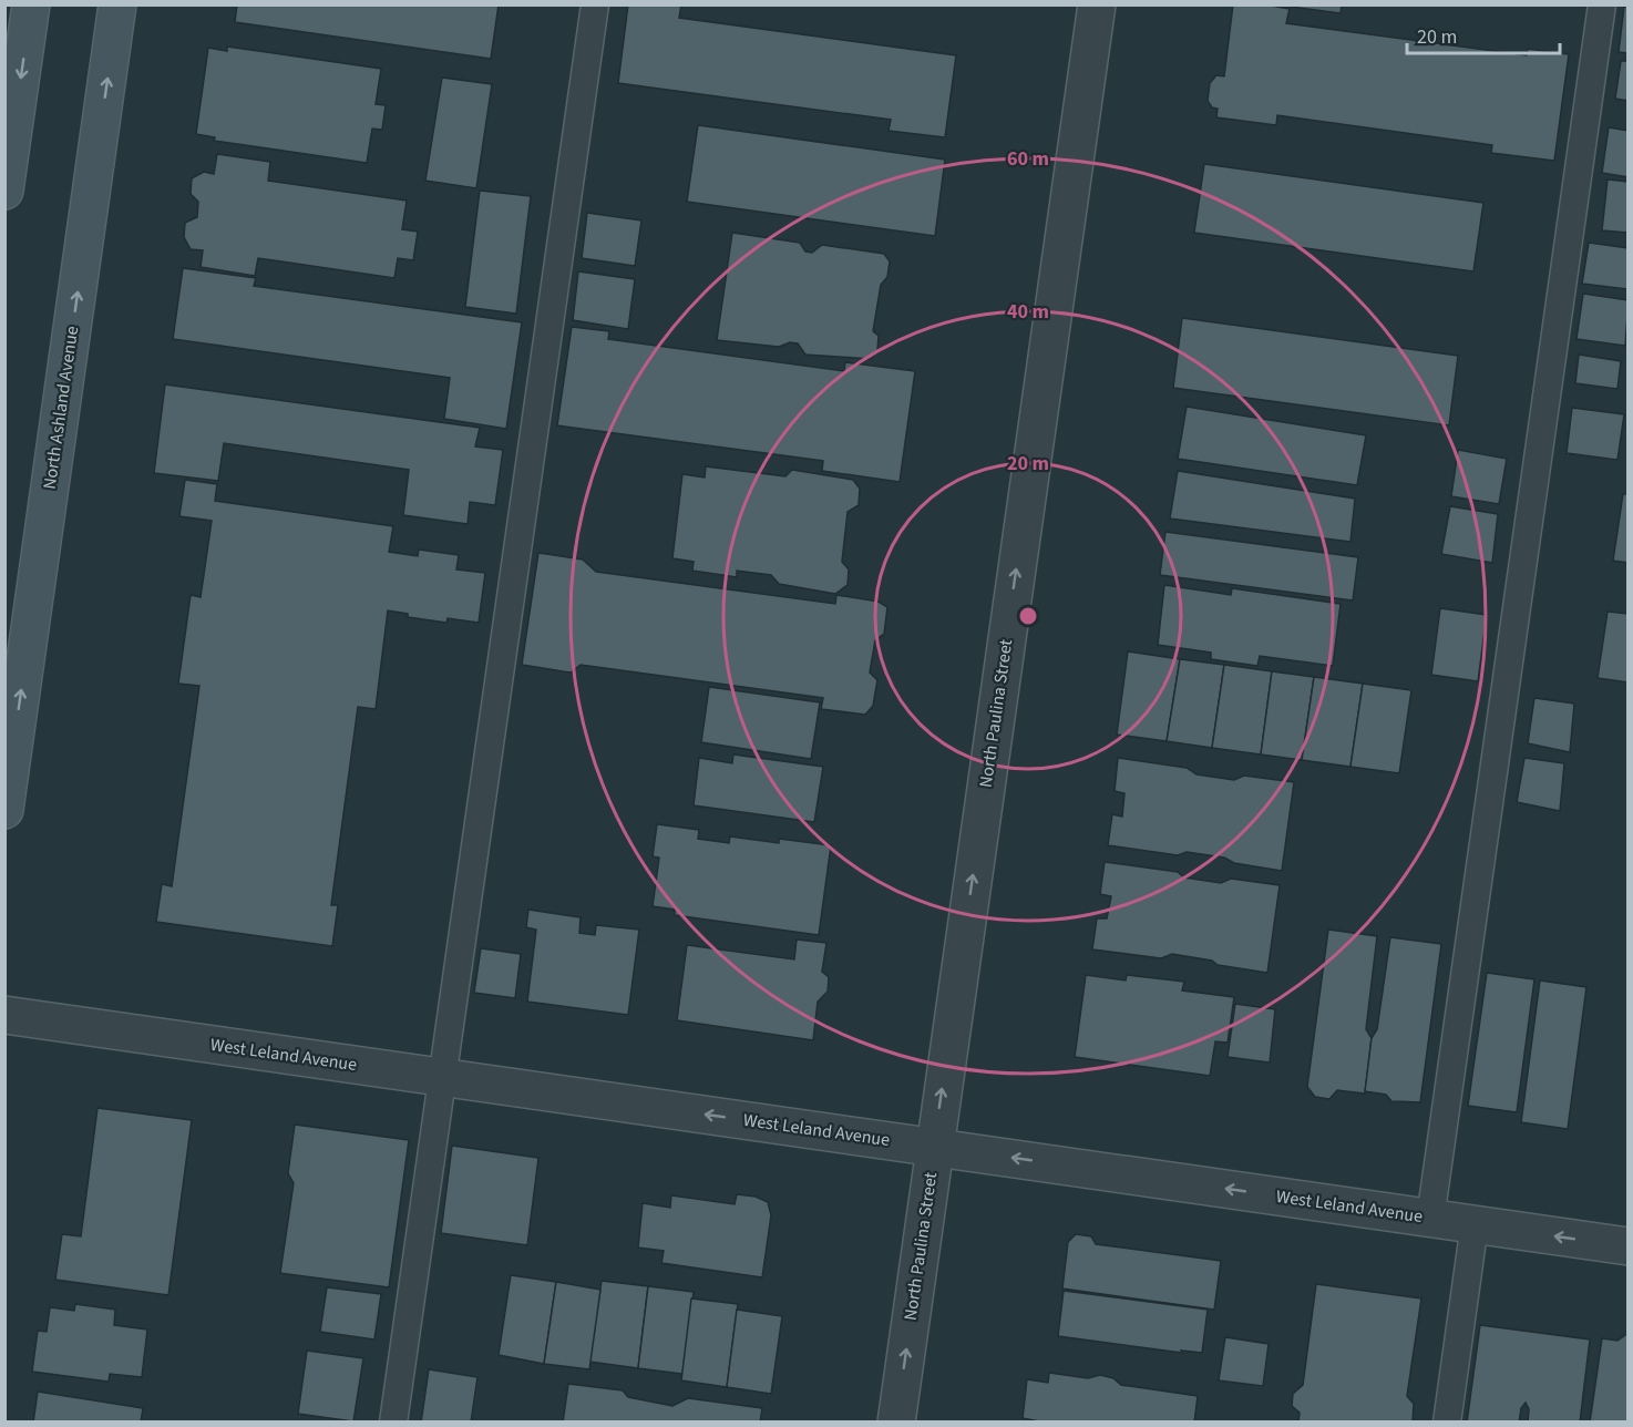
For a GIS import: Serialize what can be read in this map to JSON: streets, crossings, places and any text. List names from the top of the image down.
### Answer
{
  "streets": {
    "main road": ["North Ashland Avenue"],
    "street": ["North Paulina Street", "West Leland Avenue"]
  },
  "crossings": [
    ["North Paulina Street", "West Leland Avenue"]
  ],
  "one_way": ["North Ashland Avenue", "North Paulina Street", "West Leland Avenue"],
  "scale_bar": "20 m",
  "rings": ["60 m", "40 m", "20 m"]
}
